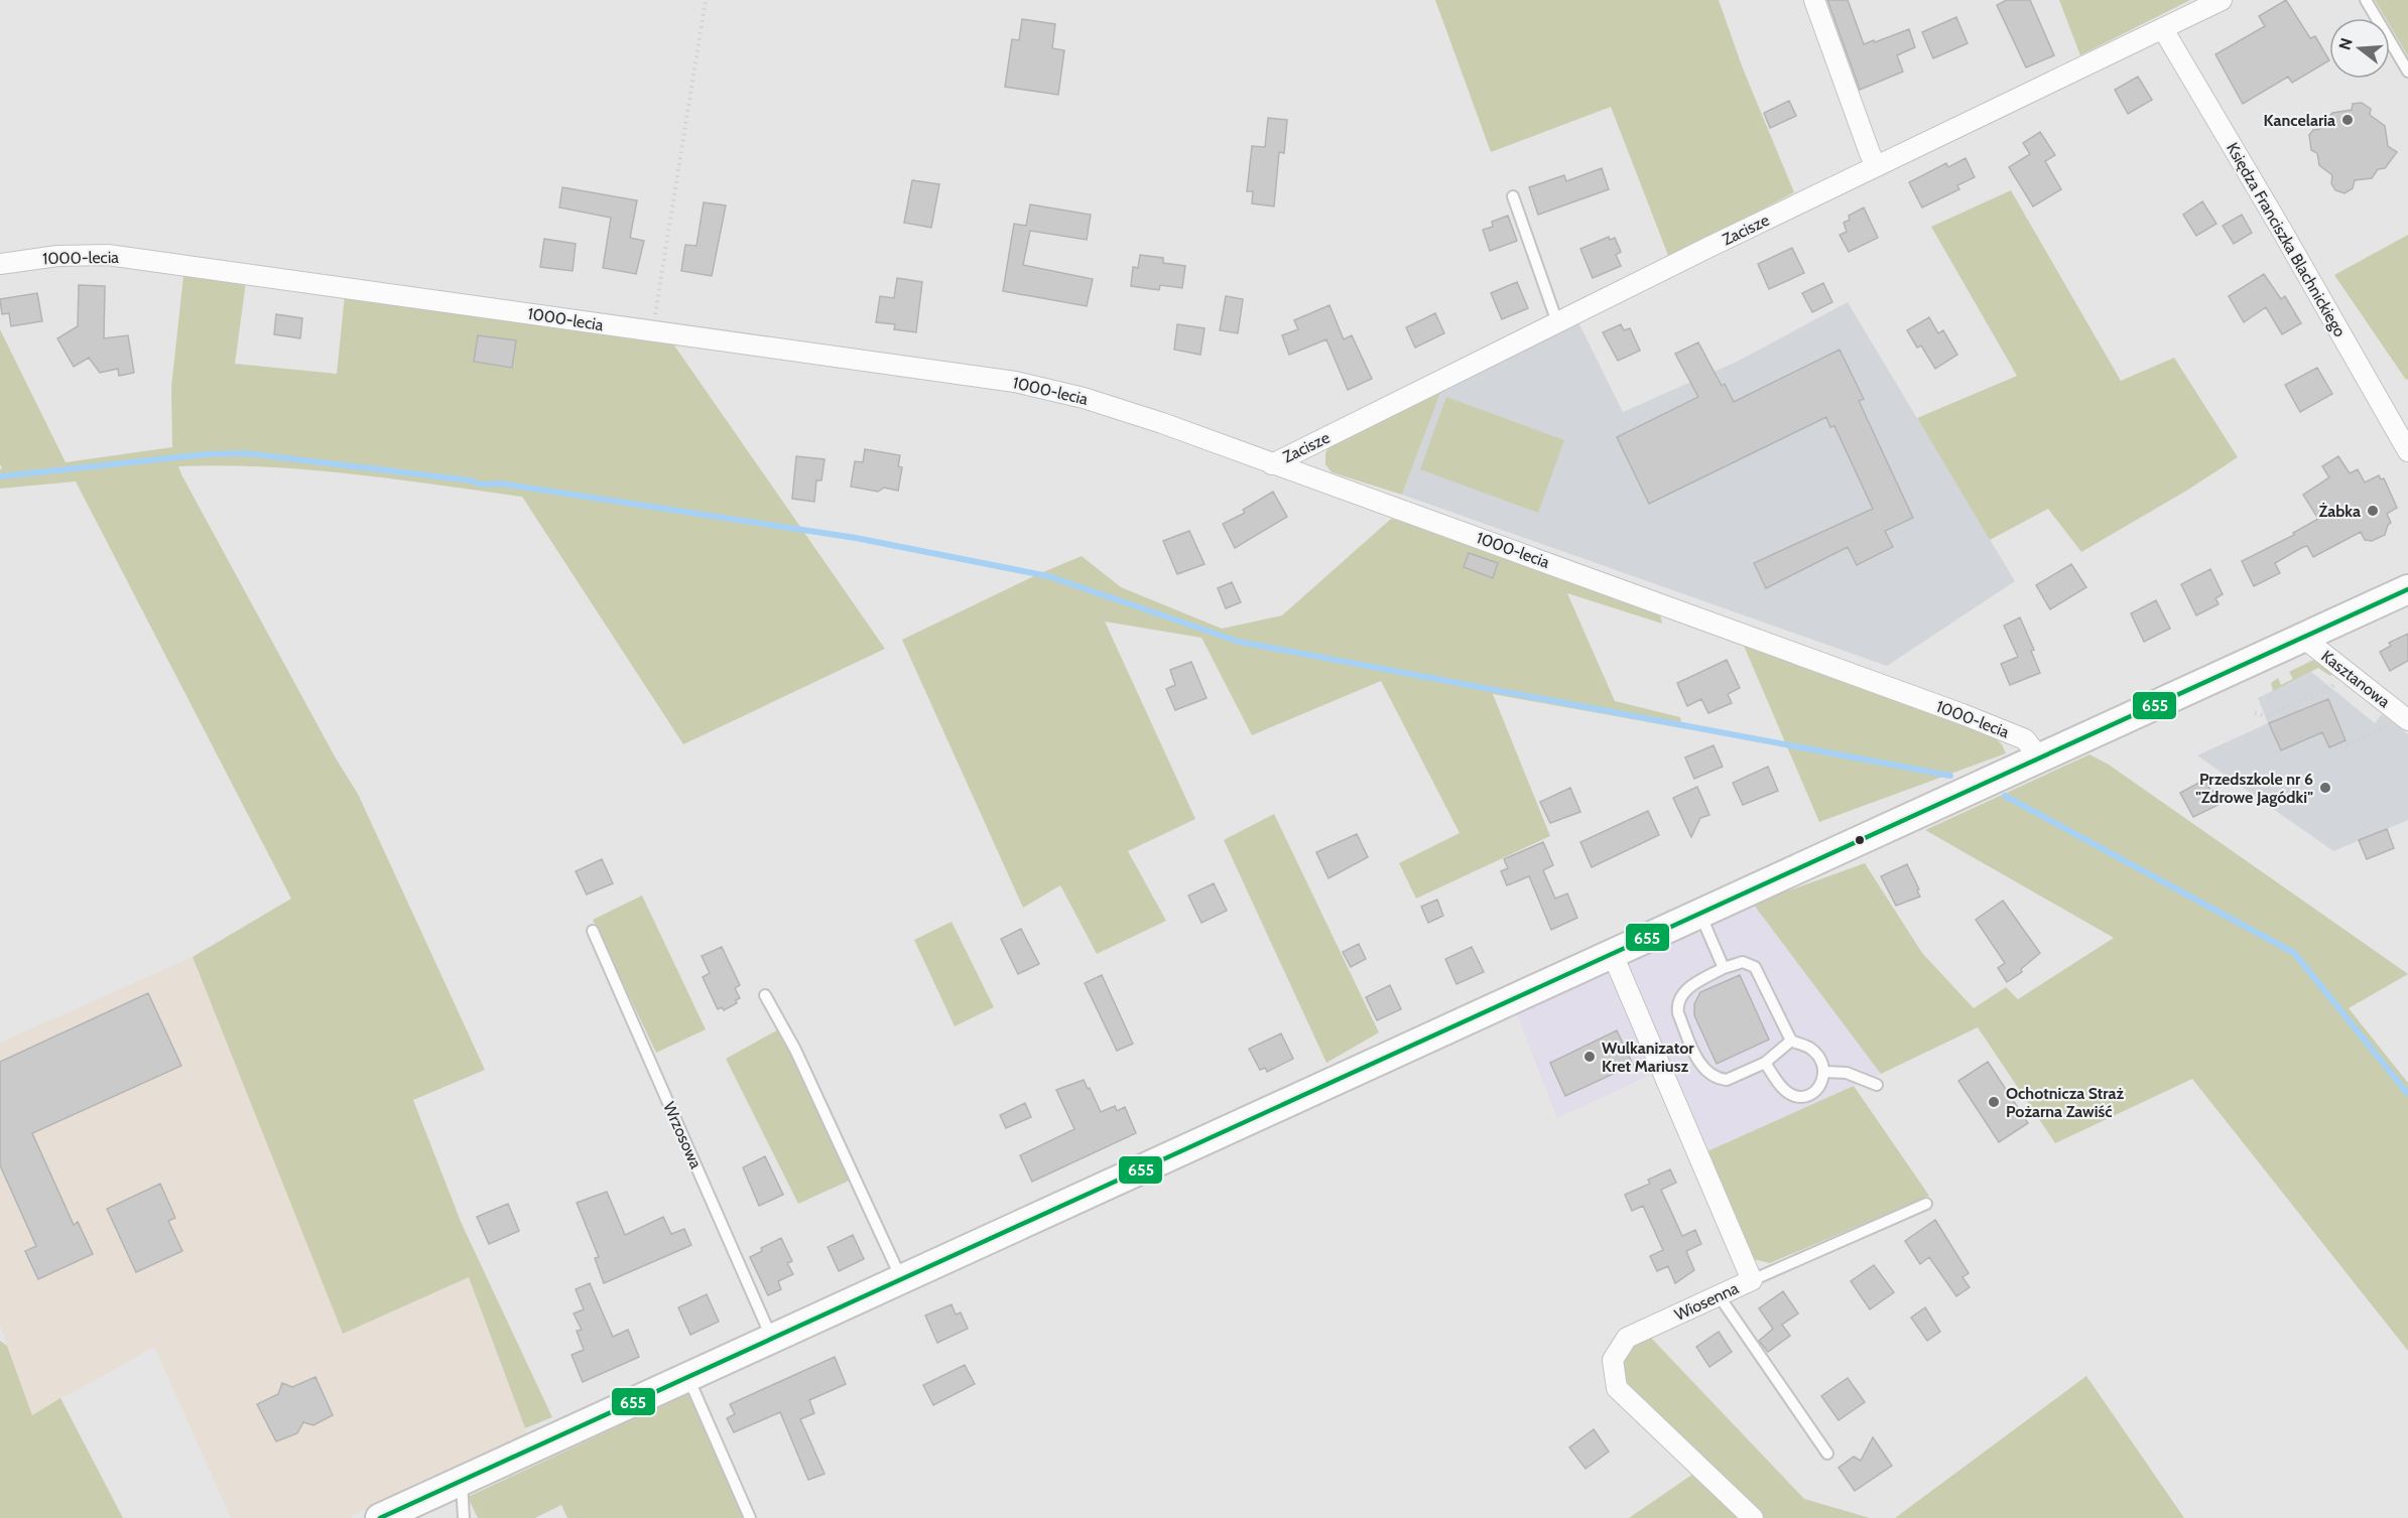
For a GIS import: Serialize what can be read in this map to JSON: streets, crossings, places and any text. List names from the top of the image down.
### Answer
{
  "streets": {
    "street": [
      "Zacisze",
      "Księdza Franciszka Blachnickiego",
      "1000-lecia",
      "Kasztanowa",
      "Wiosenna"
    ],
    "lane": ["Wrzosowa"]
  },
  "crossings": [
    ["Zacisze", "Księdza Franciszka Blachnickiego"],
    ["Zacisze", "1000-lecia"]
  ],
  "places": [
    "Kancelaria",
    "Żabka",
    "Przedszkole nr 6 \"Zdrowe Jagódki\"",
    "Wulkanizator Kret Mariusz",
    "Ochotnicza Straż Pożarna Zawiść"
  ],
  "lines": ["transit line 655"],
  "north": "left"
}
